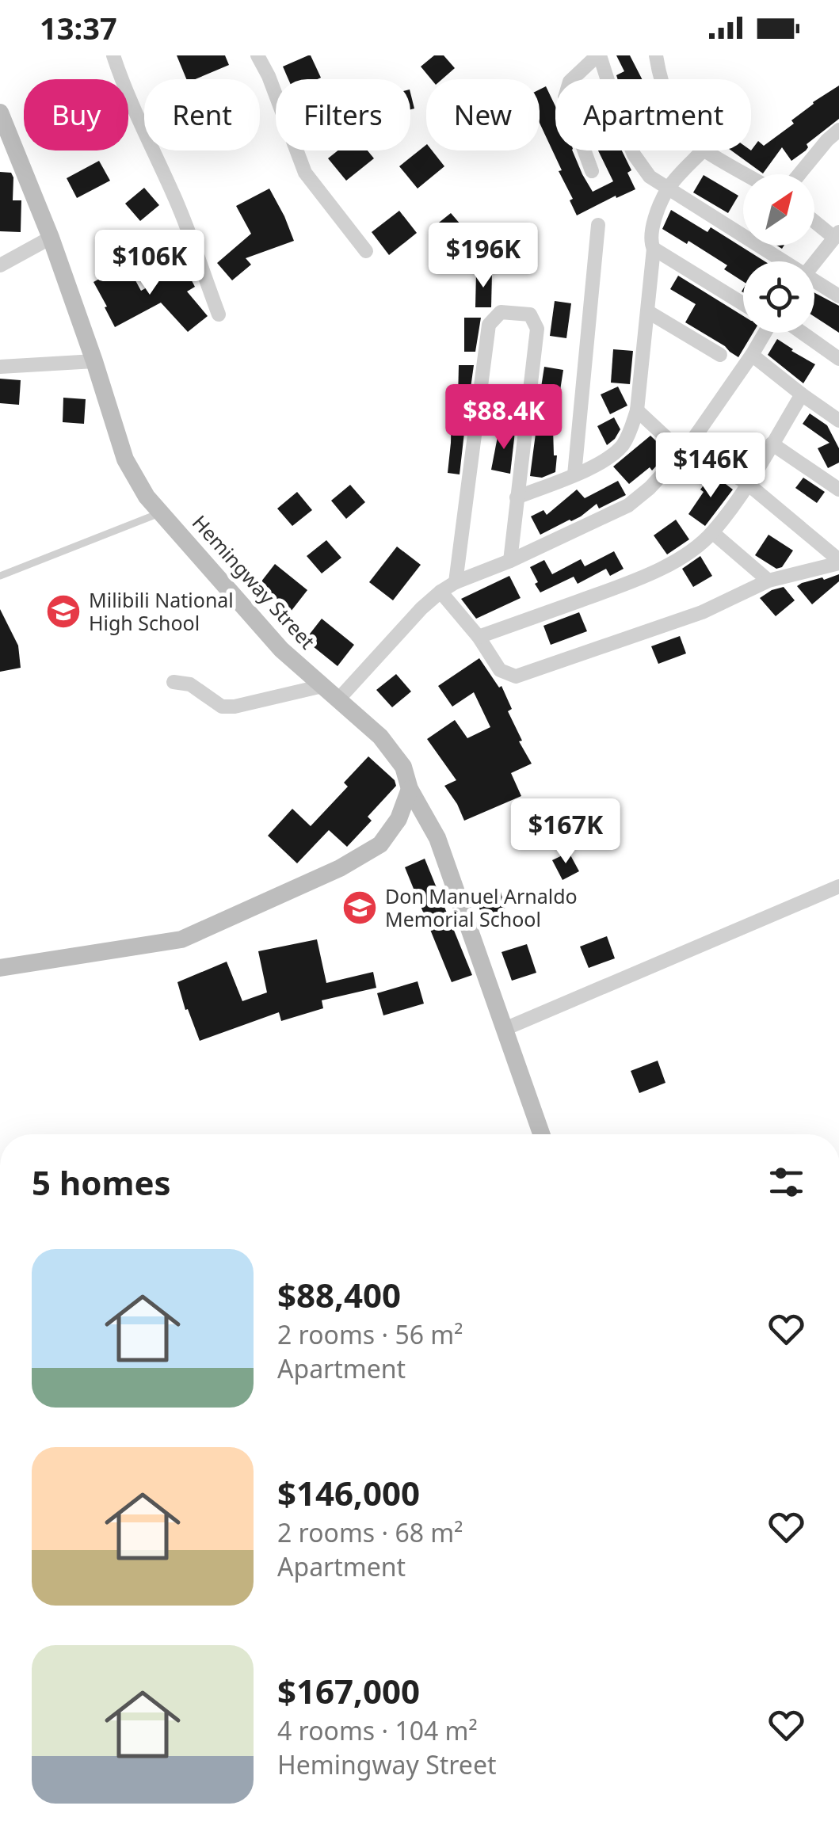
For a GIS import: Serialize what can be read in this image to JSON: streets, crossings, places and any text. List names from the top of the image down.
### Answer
{
  "streets": {
    "main road": ["Hemingway Street"]
  },
  "places": {
    "school or university": ["Milibili National High School", "Don Manuel Arnaldo Memorial School"]
  },
  "north": "top right",
  "page": {
    "status": "13:37",
    "chip": [
      "Buy",
      "Rent",
      "Filters",
      "New",
      "Apartment"
    ],
    "price": [
      "$196K",
      "$106K",
      "$88.4K",
      "$146K",
      "$167K"
    ],
    "heading": "5 homes",
    "list": [
      {
        "name": "$88,400",
        "note": "2 rooms · 56 m² · Apartment"
      },
      {
        "name": "$146,000",
        "note": "2 rooms · 68 m² · Apartment"
      },
      {
        "name": "$167,000",
        "note": "4 rooms · 104 m² · Hemingway Street"
      }
    ]
  }
}
